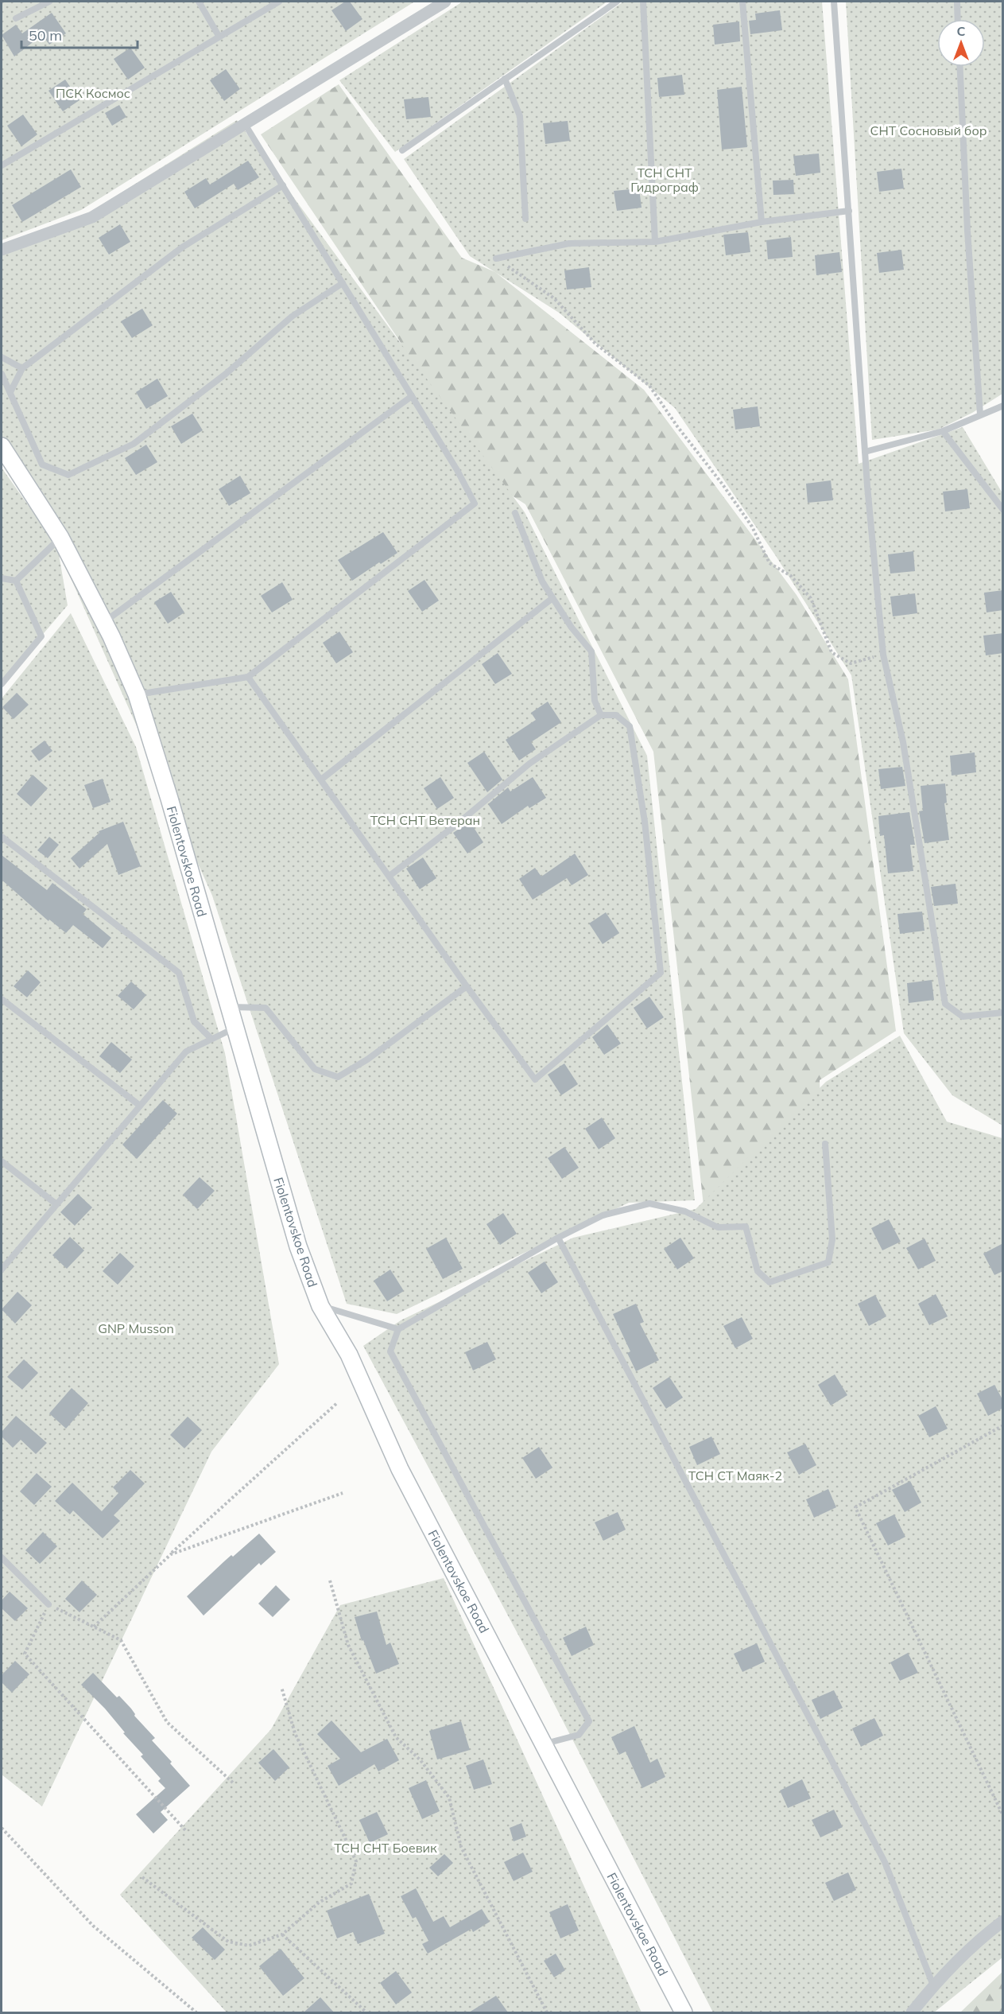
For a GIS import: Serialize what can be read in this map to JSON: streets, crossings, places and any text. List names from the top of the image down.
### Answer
{
  "streets": {
    "main road": ["Fiolentovskoe Road"]
  },
  "parks": [
    "ПСК Космос",
    "СНТ Сосновый бор",
    "ТСН СНТ Гидрограф",
    "ТСН СНТ Ветеран",
    "GNP Musson",
    "ТСН СТ Маяк-2",
    "ТСН СНТ Боевик"
  ],
  "scale_bar": "50 m",
  "north": "top"
}
